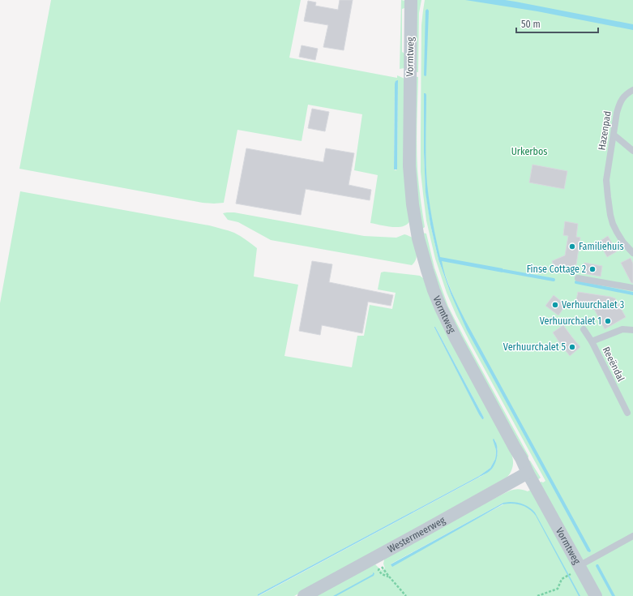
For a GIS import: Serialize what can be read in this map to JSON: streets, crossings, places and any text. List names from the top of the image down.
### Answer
{
  "streets": {
    "street": ["Vormtweg", "Westermeerweg"],
    "lane": ["Hazenpad", "Reeëndal"]
  },
  "crossings": [
    ["Vormtweg", "Westermeerweg"]
  ],
  "parks": ["Urkerbos"],
  "places": [
    "Familiehuis",
    "Finse Cottage 2",
    "Verhuurchalet 3",
    "Verhuurchalet 1",
    "Verhuurchalet 5"
  ],
  "scale_bar": "50 m"
}
